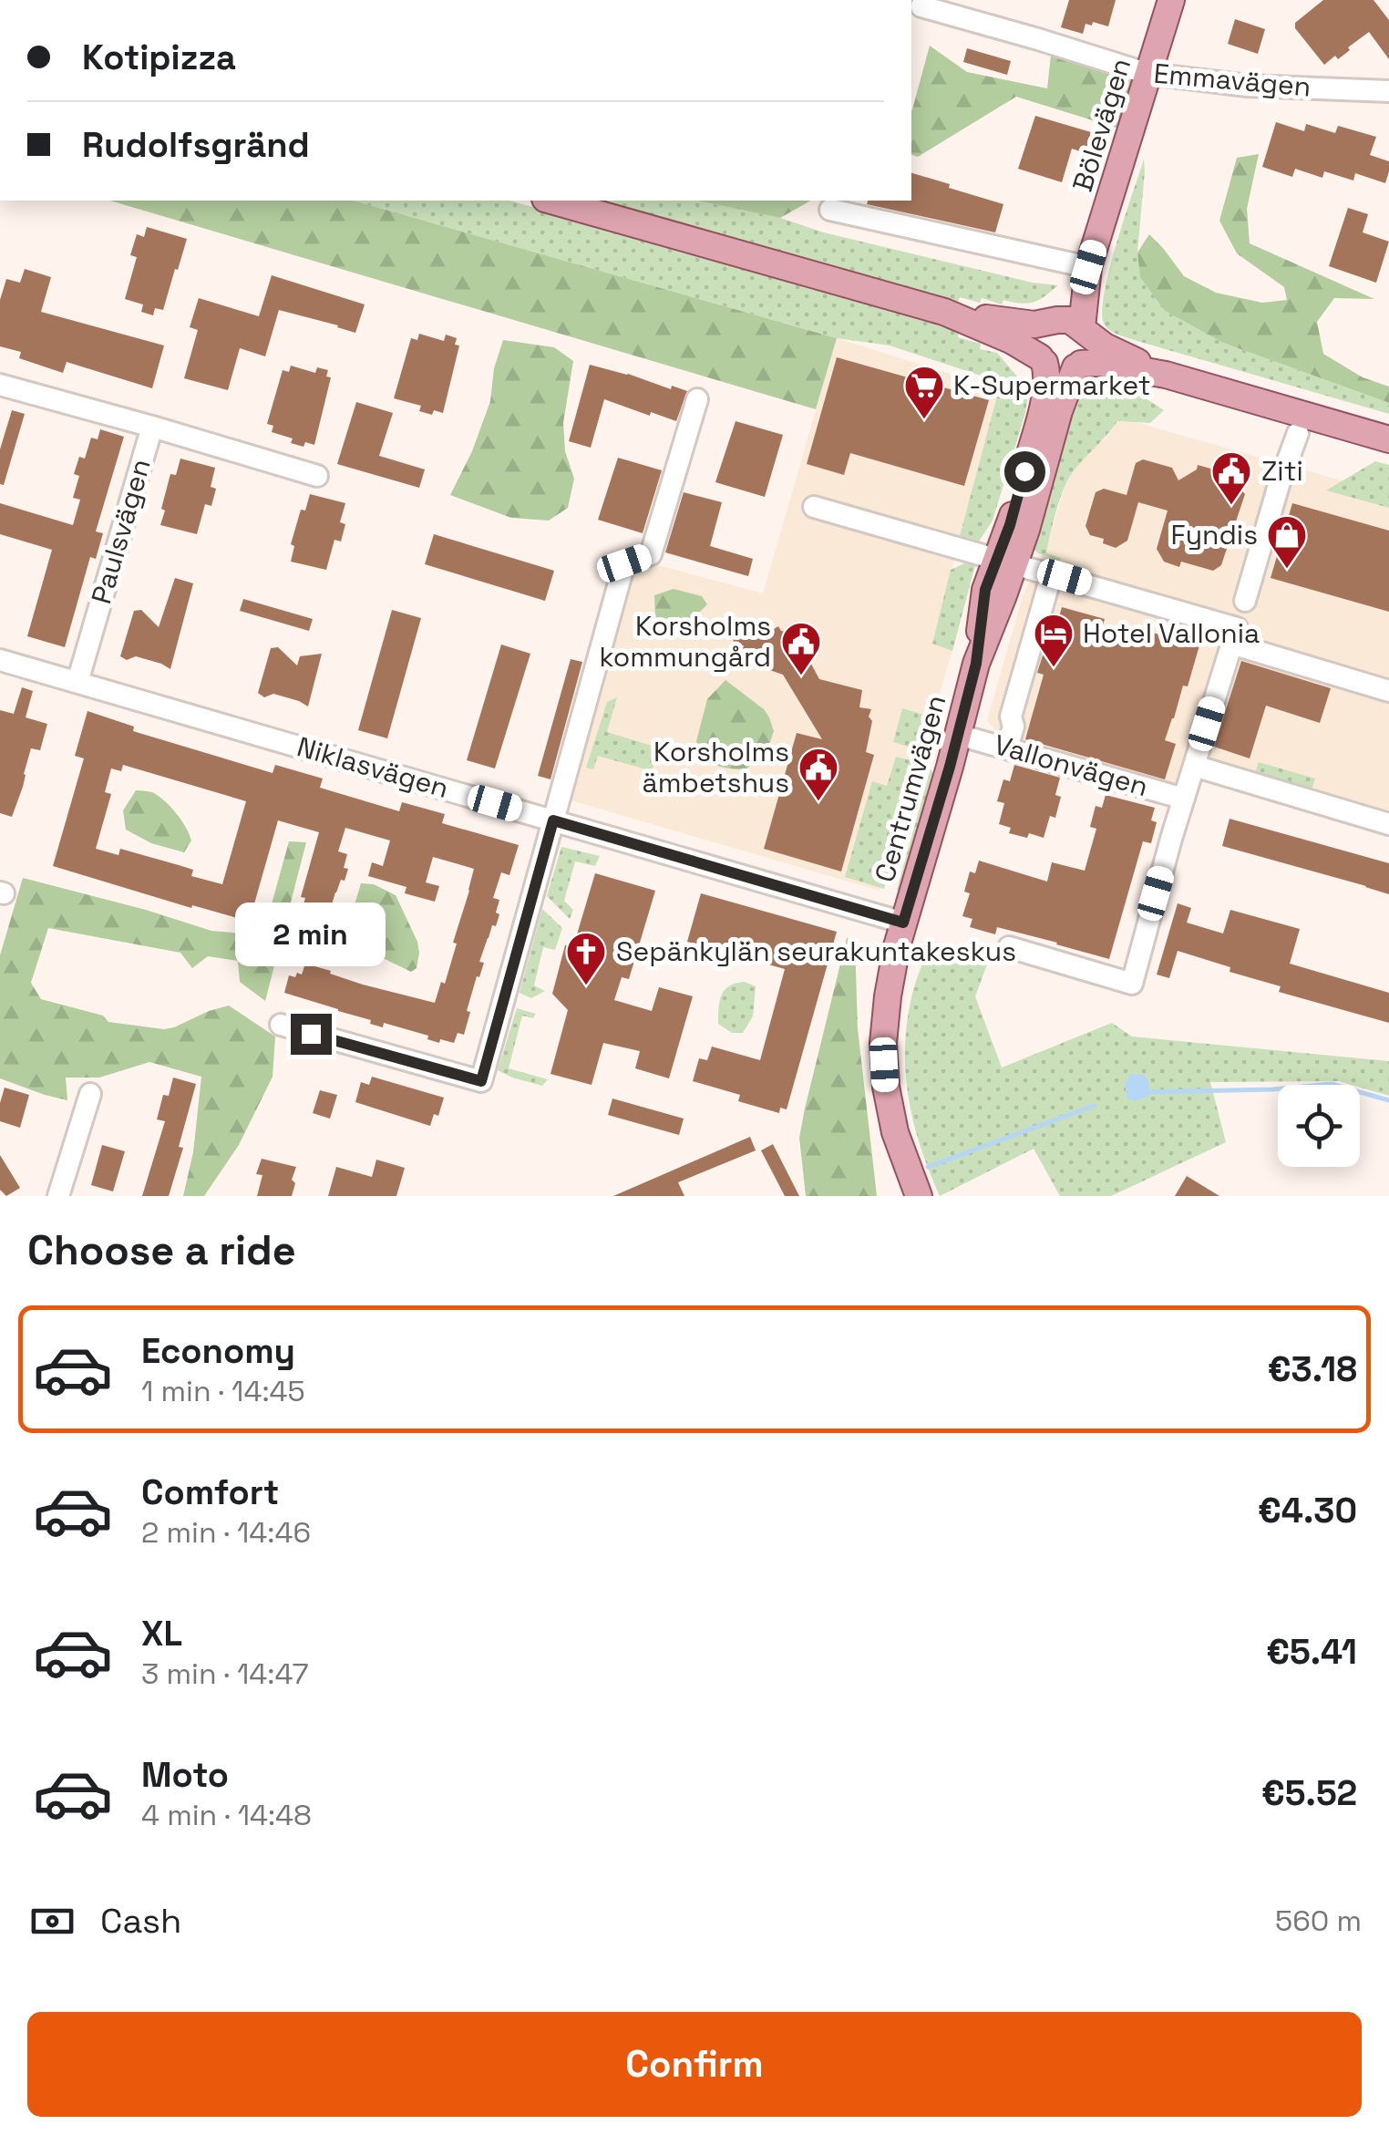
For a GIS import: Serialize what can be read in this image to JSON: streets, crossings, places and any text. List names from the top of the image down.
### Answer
{
  "streets": {
    "main road": ["Bölevägen", "Centrumvägen"],
    "street": [
      "Emmavägen",
      "Paulsvägen",
      "Vallonvägen",
      "Niklasvägen"
    ]
  },
  "crossings": [
    ["Emmavägen", "Bölevägen"],
    ["Bölevägen", "Centrumvägen"],
    ["Paulsvägen", "Niklasvägen"],
    ["Vallonvägen", "Centrumvägen"],
    ["Niklasvägen", "Centrumvägen"]
  ],
  "places": {
    "supermarket": ["K-Supermarket"],
    "public building": ["Ziti", "Korsholms kommungård", "Korsholms ämbetshus"],
    "shop": ["Fyndis"],
    "hotel": ["Hotel Vallonia"],
    "church": ["Sepänkylän seurakuntakeskus"]
  },
  "page": {
    "banner": ["Kotipizza", "Rudolfsgränd"],
    "bubble": "2 min",
    "heading": "Choose a ride",
    "list": [
      {
        "name": "Economy",
        "note": "1 min · 14:45",
        "value": "€3.18"
      },
      {
        "name": "Comfort",
        "note": "2 min · 14:46",
        "value": "€4.30"
      },
      {
        "name": "XL",
        "note": "3 min · 14:47",
        "value": "€5.41"
      },
      {
        "name": "Moto",
        "note": "4 min · 14:48",
        "value": "€5.52"
      }
    ],
    "pay": ["Cash", "560 m"],
    "buttons": "Confirm"
  }
}
